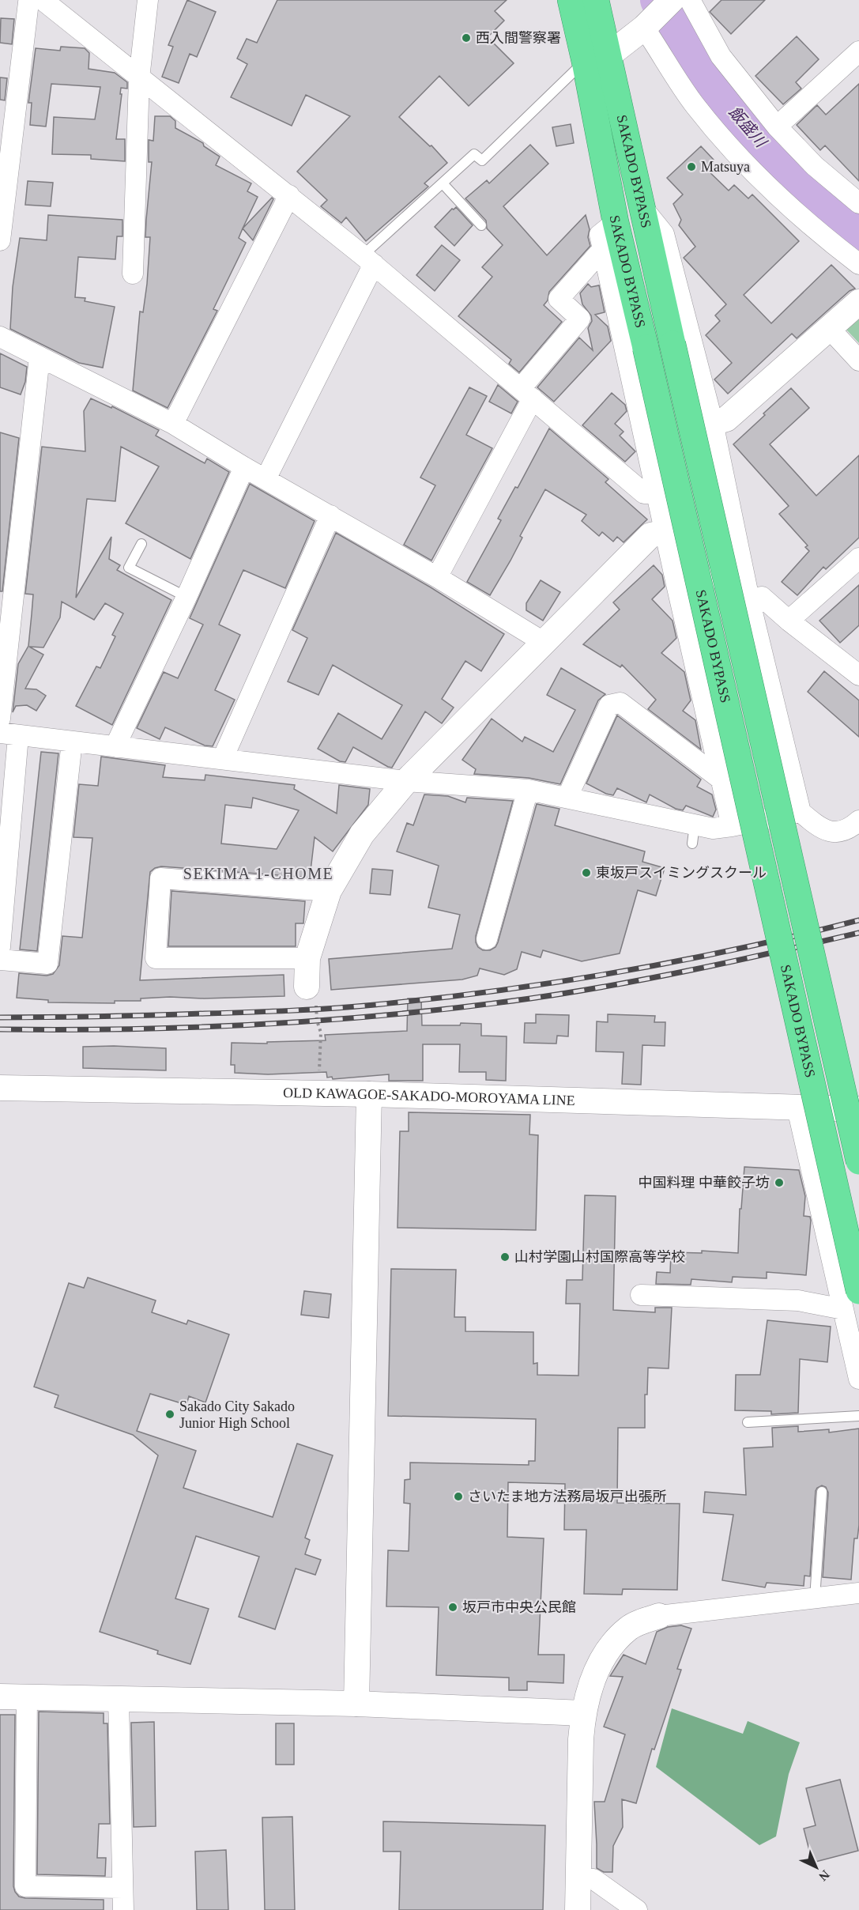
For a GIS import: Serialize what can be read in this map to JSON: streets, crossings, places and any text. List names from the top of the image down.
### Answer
{
  "streets": {
    "highway": ["SAKADO BYPASS"],
    "street": ["OLD KAWAGOE-SAKADO-MOROYAMA LINE"]
  },
  "districts": ["SEKIMA 1-CHOME"],
  "water": ["飯盛川"],
  "places": [
    "西入間警察署",
    "Matsuya",
    "東坂戸スイミングスクール",
    "中国料理 中華餃子坊",
    "山村学園山村国際高等学校",
    "Sakado City Sakado Junior High School",
    "さいたま地方法務局坂戸出張所",
    "坂戸市中央公民館"
  ],
  "north": "bottom right"
}
